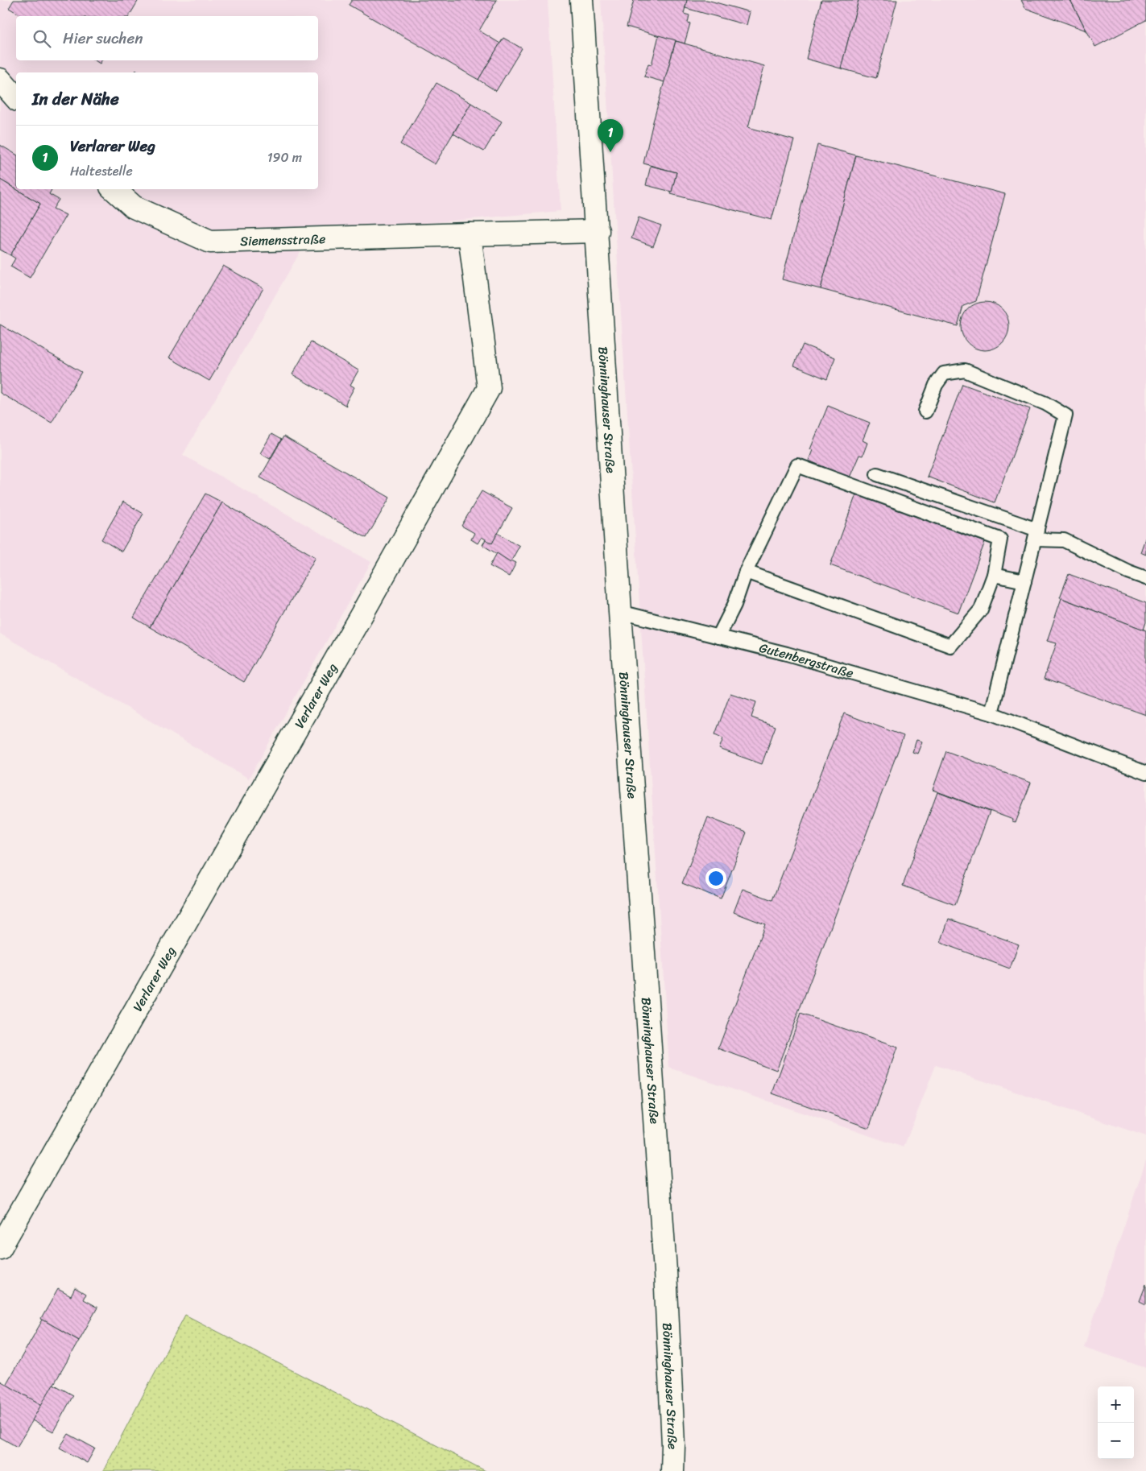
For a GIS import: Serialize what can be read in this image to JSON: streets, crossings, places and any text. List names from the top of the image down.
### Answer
{
  "streets": {
    "street": ["Siemensstraße", "Bönninghauser Straße", "Verlarer Weg"],
    "lane": ["Gutenbergstraße"]
  },
  "crossings": [
    ["Siemensstraße", "Verlarer Weg"],
    ["Bönninghauser Straße", "Gutenbergstraße"]
  ],
  "page": {
    "search": "Hier suchen",
    "heading": "In der Nähe",
    "pins": "1",
    "list": [
      {
        "mark": "1",
        "name": "Verlarer Weg",
        "note": "Haltestelle",
        "value": "190 m"
      }
    ],
    "map_buttons": ["+", "−"]
  }
}
